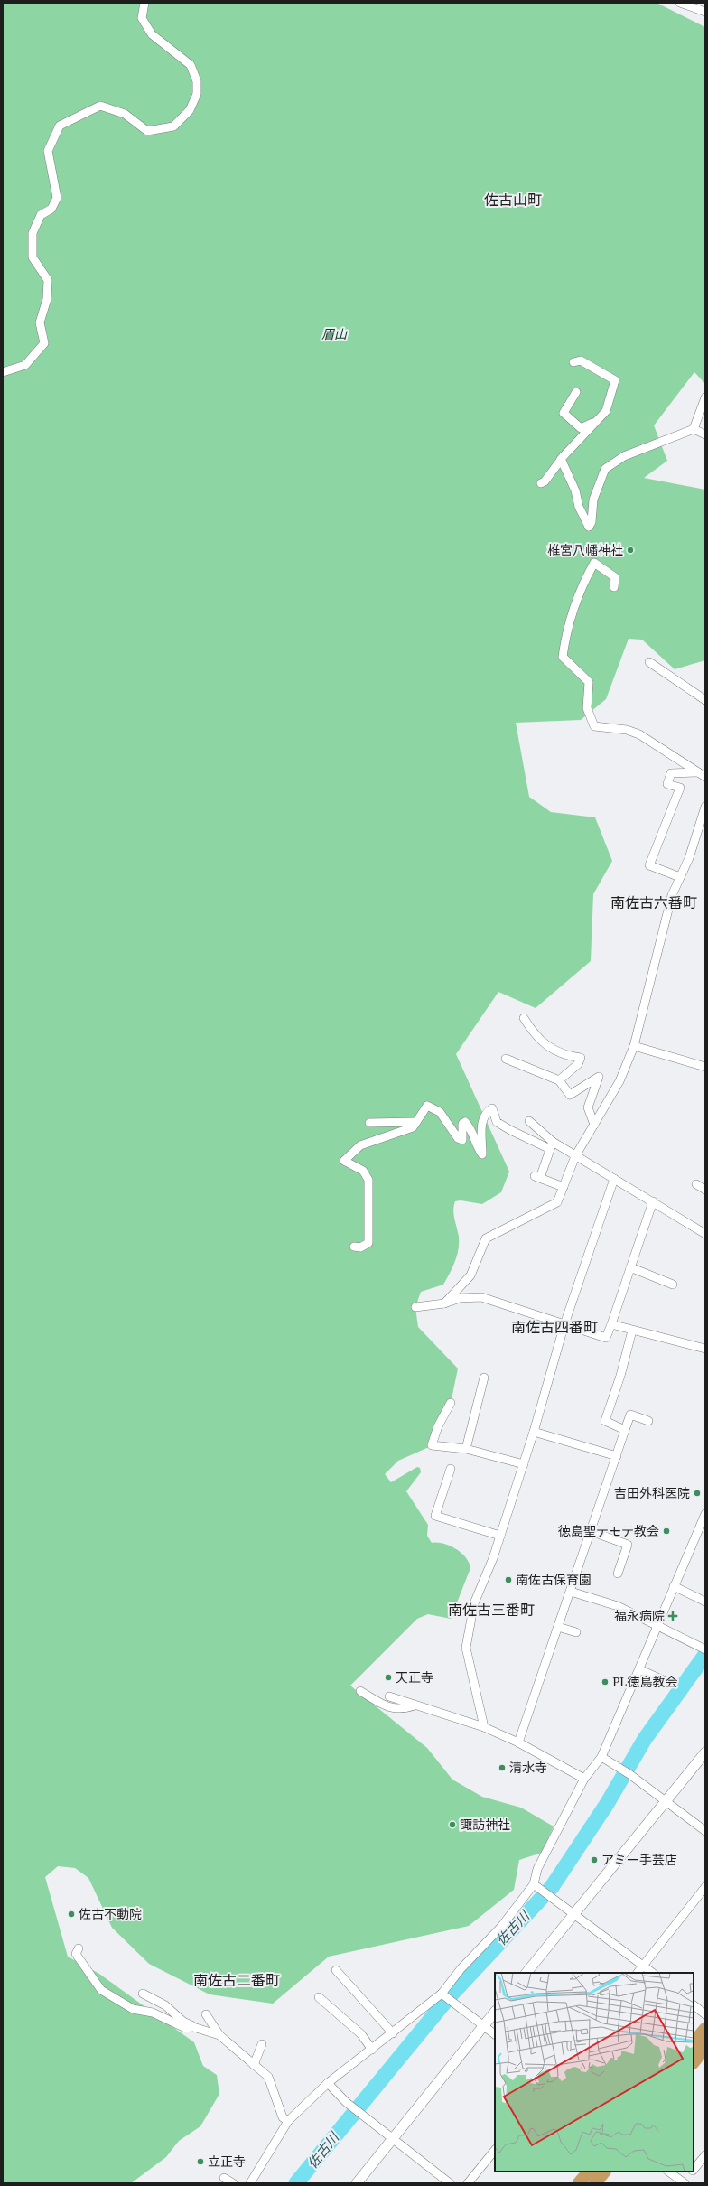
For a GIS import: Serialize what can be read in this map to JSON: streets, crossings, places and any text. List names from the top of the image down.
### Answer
{
  "districts": [
    "佐古山町",
    "南佐古六番町",
    "南佐古四番町",
    "南佐古三番町",
    "南佐古二番町"
  ],
  "water": ["佐古川"],
  "parks": ["眉山"],
  "places": {
    "other": [
      "椎宮八幡神社",
      "吉田外科医院",
      "徳島聖テモテ教会",
      "南佐古保育園",
      "天正寺",
      "PL徳島教会",
      "清水寺",
      "諏訪神社",
      "アミー手芸店",
      "佐古不動院",
      "立正寺"
    ],
    "health": ["福永病院"]
  }
}
